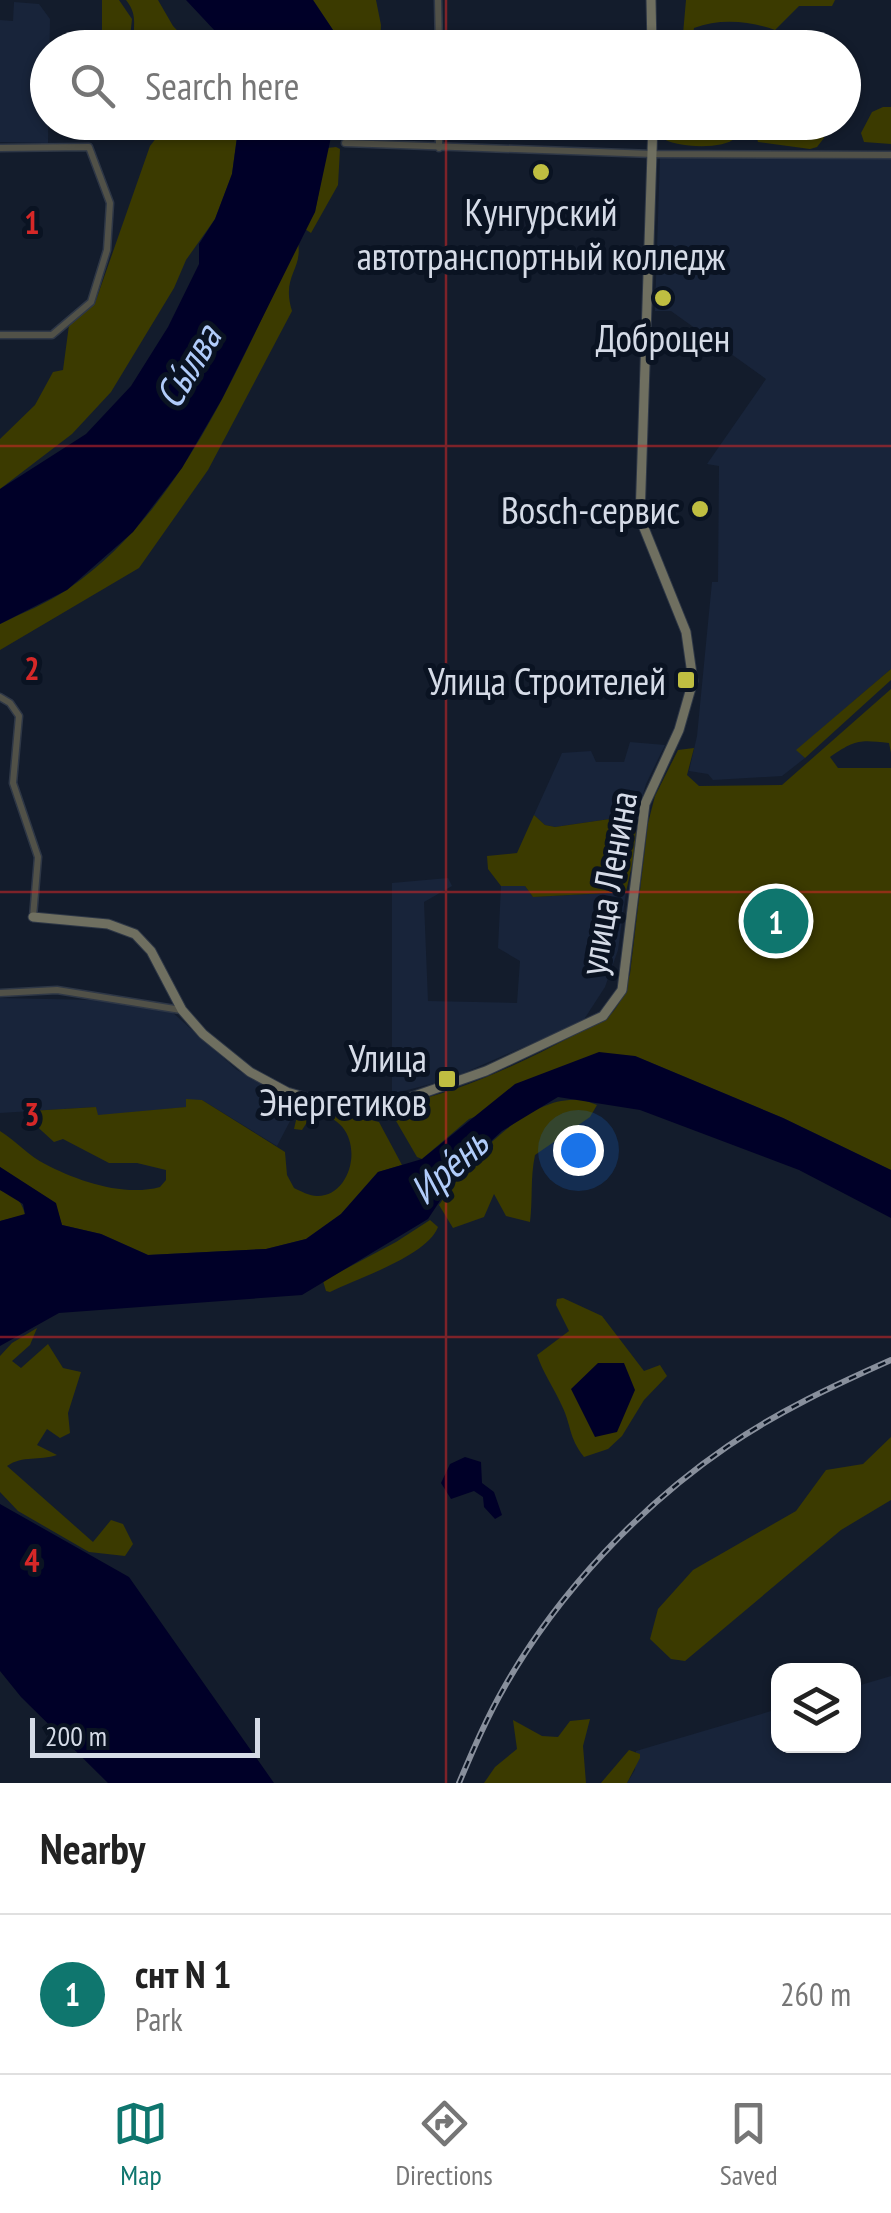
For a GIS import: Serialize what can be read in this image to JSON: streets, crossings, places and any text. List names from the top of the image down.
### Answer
{
  "streets": {
    "street": ["улица Ленина"]
  },
  "water": ["Сы́лва", "Ире́нь"],
  "places": {
    "other": ["Кунгурский автотранспортный колледж", "Доброцен", "Bosch-сервис"],
    "transit": ["Улица Строителей", "Улица Энергетиков"]
  },
  "scale_bar": "200 m",
  "page": {
    "search": "Search here",
    "pins": "1",
    "scale": "200 m",
    "heading": "Nearby",
    "list": [
      {
        "mark": "1",
        "name": "снт N 1",
        "note": "Park",
        "value": "260 m"
      }
    ],
    "nav": ["Map", "Directions", "Saved"]
  },
  "grid": {
    "rows": [
      "1",
      "2",
      "3",
      "4"
    ]
  }
}
